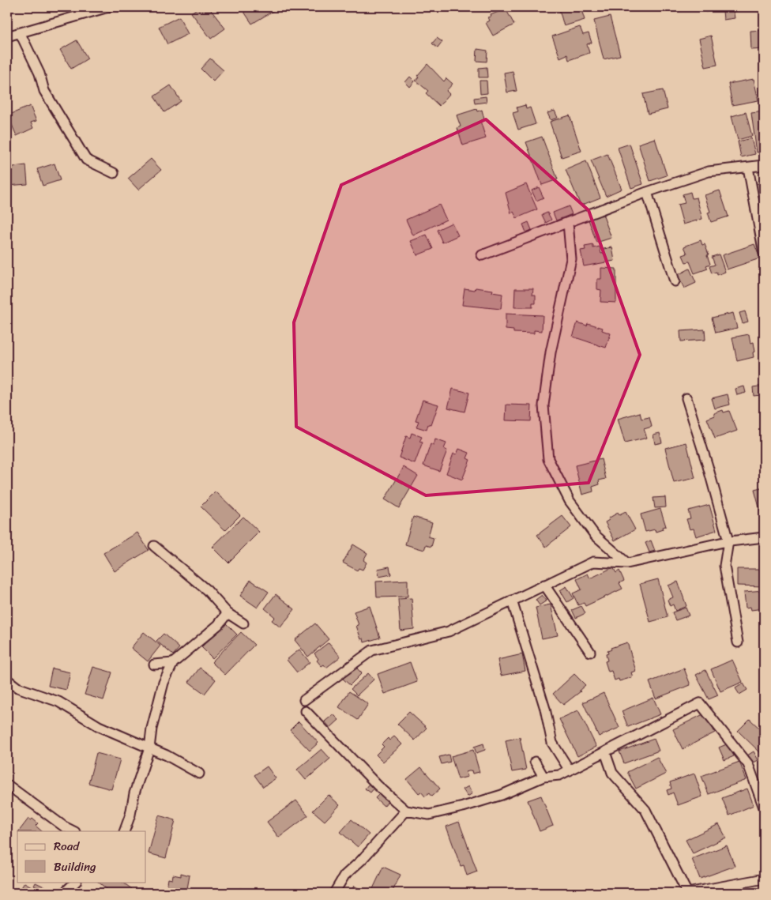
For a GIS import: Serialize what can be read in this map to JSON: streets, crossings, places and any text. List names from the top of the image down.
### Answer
{
  "legend": ["Road", "Building"]
}
